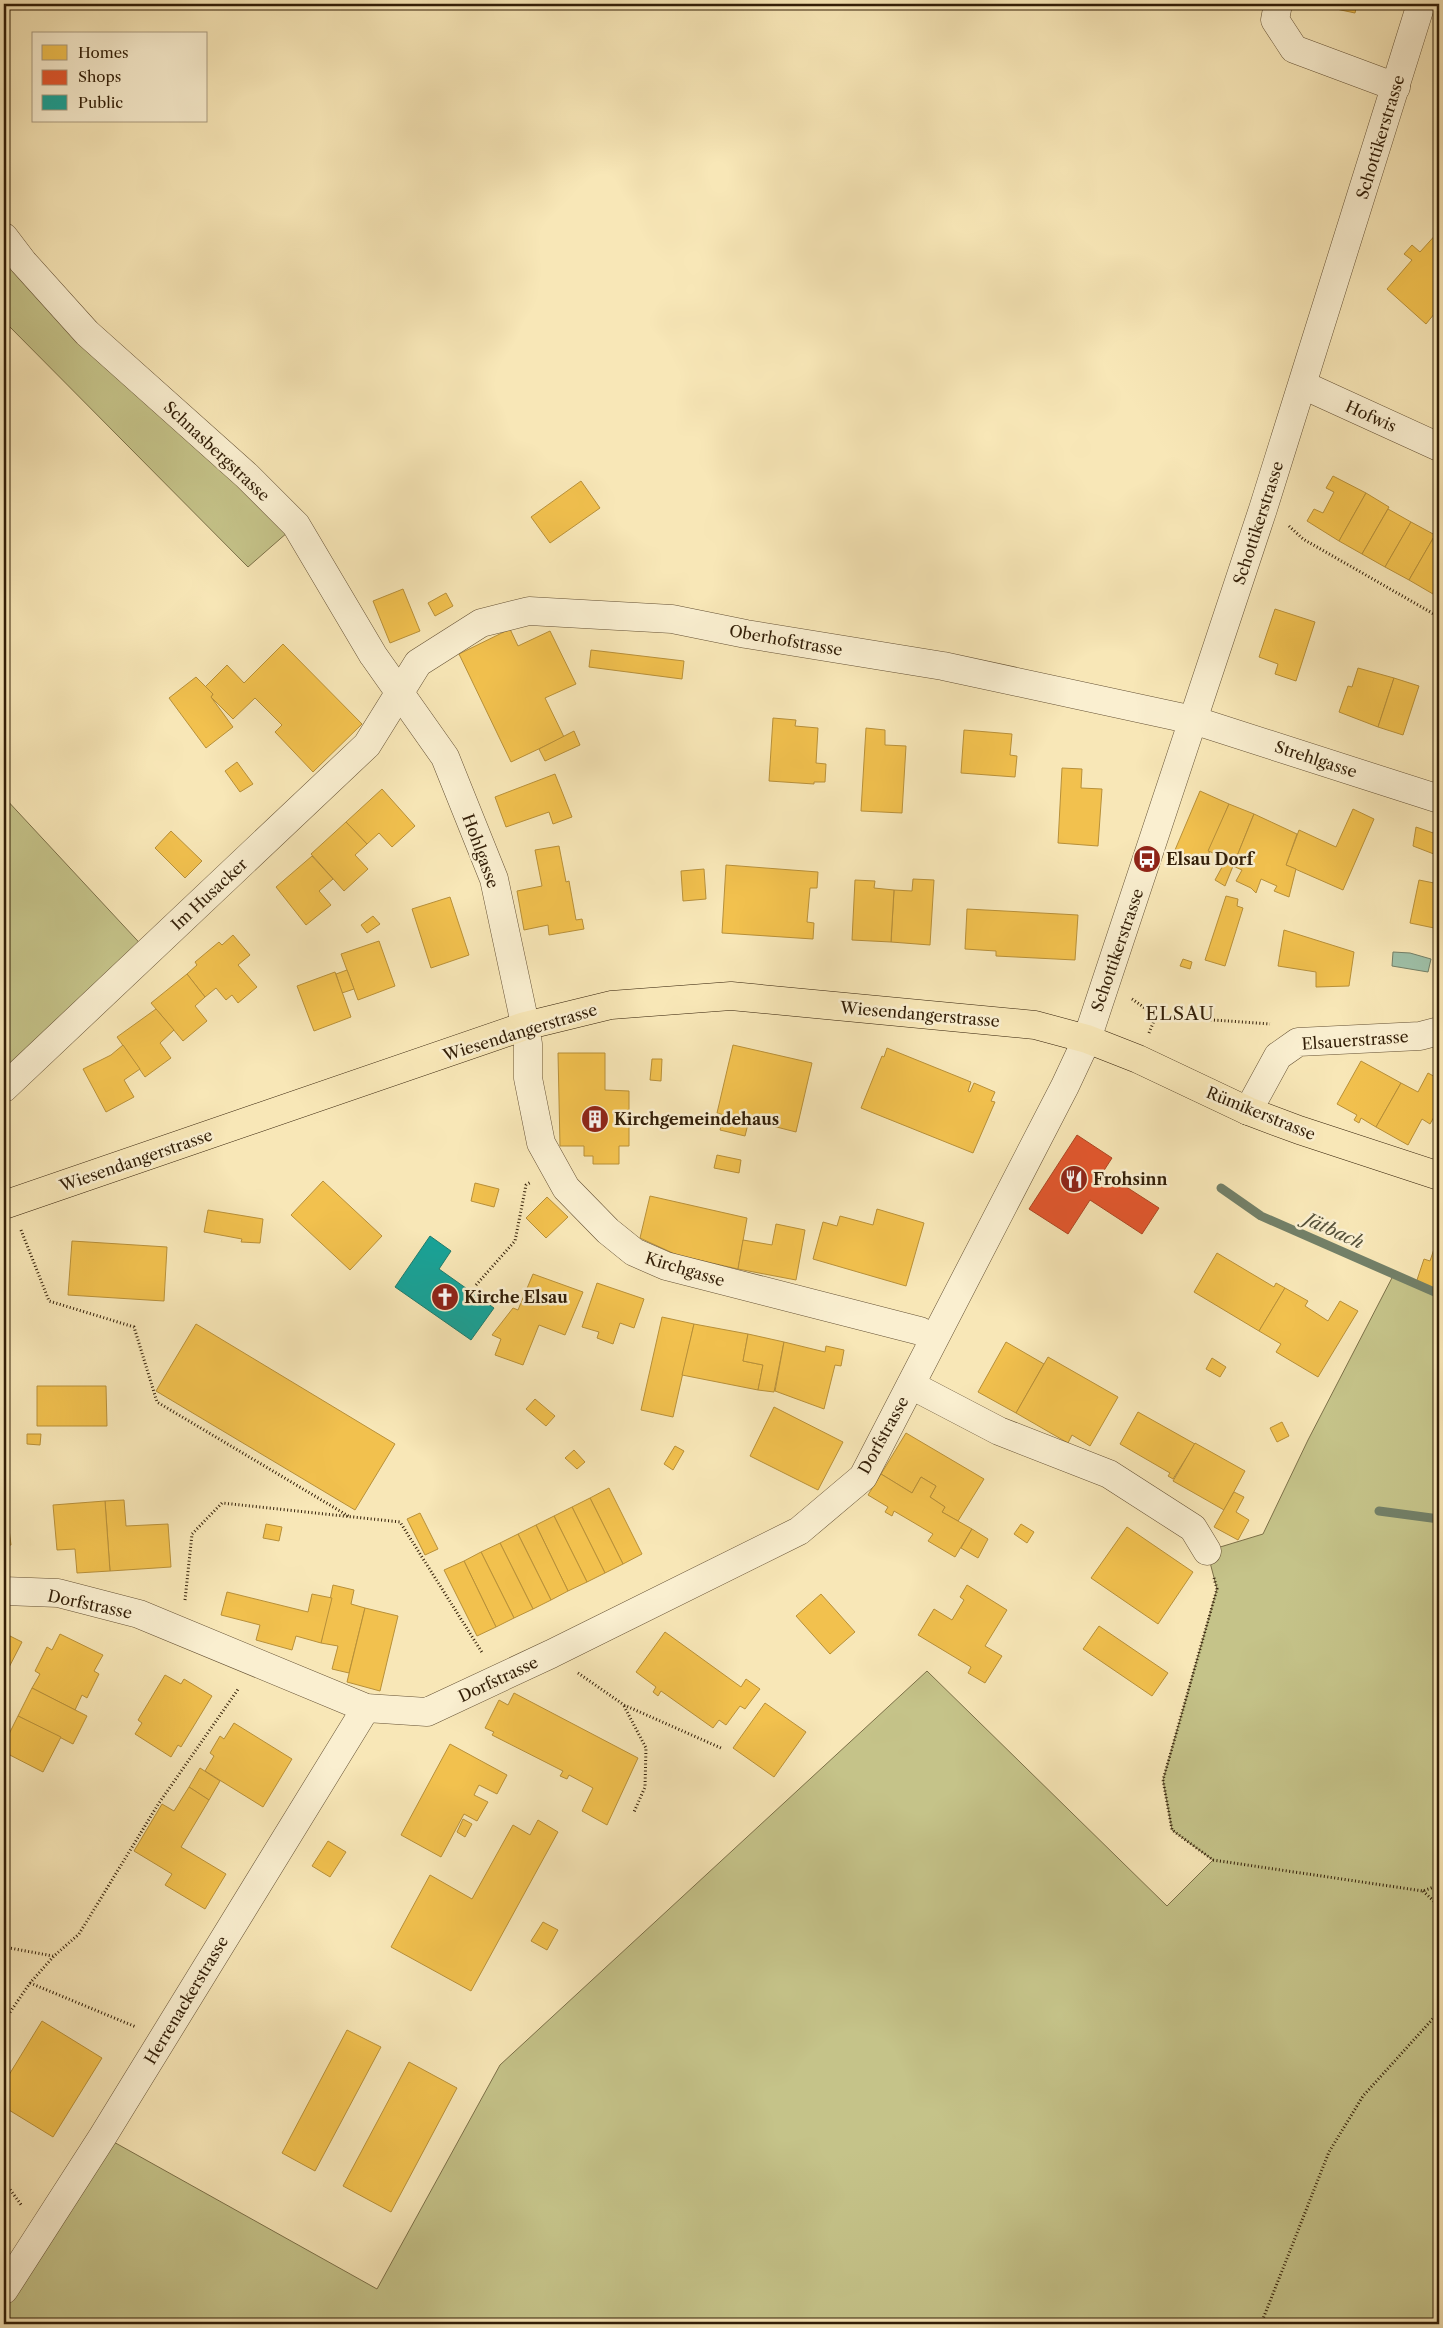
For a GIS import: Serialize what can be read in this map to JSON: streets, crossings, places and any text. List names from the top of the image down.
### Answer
{
  "streets": {
    "main road": ["Wiesendangerstrasse", "Rümikerstrasse"],
    "street": [
      "Schottikerstrasse",
      "Hofwis",
      "Schnasbergstrasse",
      "Oberhofstrasse",
      "Strehlgasse",
      "Hohlgasse",
      "Im Husacker",
      "Elsauerstrasse",
      "Kirchgasse",
      "Dorfstrasse",
      "Herrenackerstrasse"
    ]
  },
  "crossings": [
    ["Schottikerstrasse", "Hofwis"],
    ["Schottikerstrasse", "Oberhofstrasse"],
    ["Schottikerstrasse", "Strehlgasse"],
    ["Schottikerstrasse", "Wiesendangerstrasse"],
    ["Schottikerstrasse", "Rümikerstrasse"],
    ["Schottikerstrasse", "Dorfstrasse"],
    ["Schnasbergstrasse", "Oberhofstrasse"],
    ["Schnasbergstrasse", "Hohlgasse"],
    ["Schnasbergstrasse", "Im Husacker"],
    ["Oberhofstrasse", "Strehlgasse"],
    ["Oberhofstrasse", "Hohlgasse"],
    ["Oberhofstrasse", "Im Husacker"],
    ["Hohlgasse", "Im Husacker"],
    ["Hohlgasse", "Wiesendangerstrasse"],
    ["Hohlgasse", "Kirchgasse"],
    ["Wiesendangerstrasse", "Rümikerstrasse"],
    ["Wiesendangerstrasse", "Kirchgasse"],
    ["Wiesendangerstrasse", "Dorfstrasse"],
    ["Elsauerstrasse", "Rümikerstrasse"],
    ["Rümikerstrasse", "Dorfstrasse"],
    ["Kirchgasse", "Dorfstrasse"],
    ["Dorfstrasse", "Herrenackerstrasse"]
  ],
  "districts": ["ELSAU"],
  "water": ["Jätbach"],
  "places": {
    "bus stop": ["Elsau Dorf"],
    "building": ["Kirchgemeindehaus"],
    "restaurant": ["Frohsinn"],
    "church": ["Kirche Elsau"]
  },
  "legend": ["Homes", "Shops", "Public"]
}
